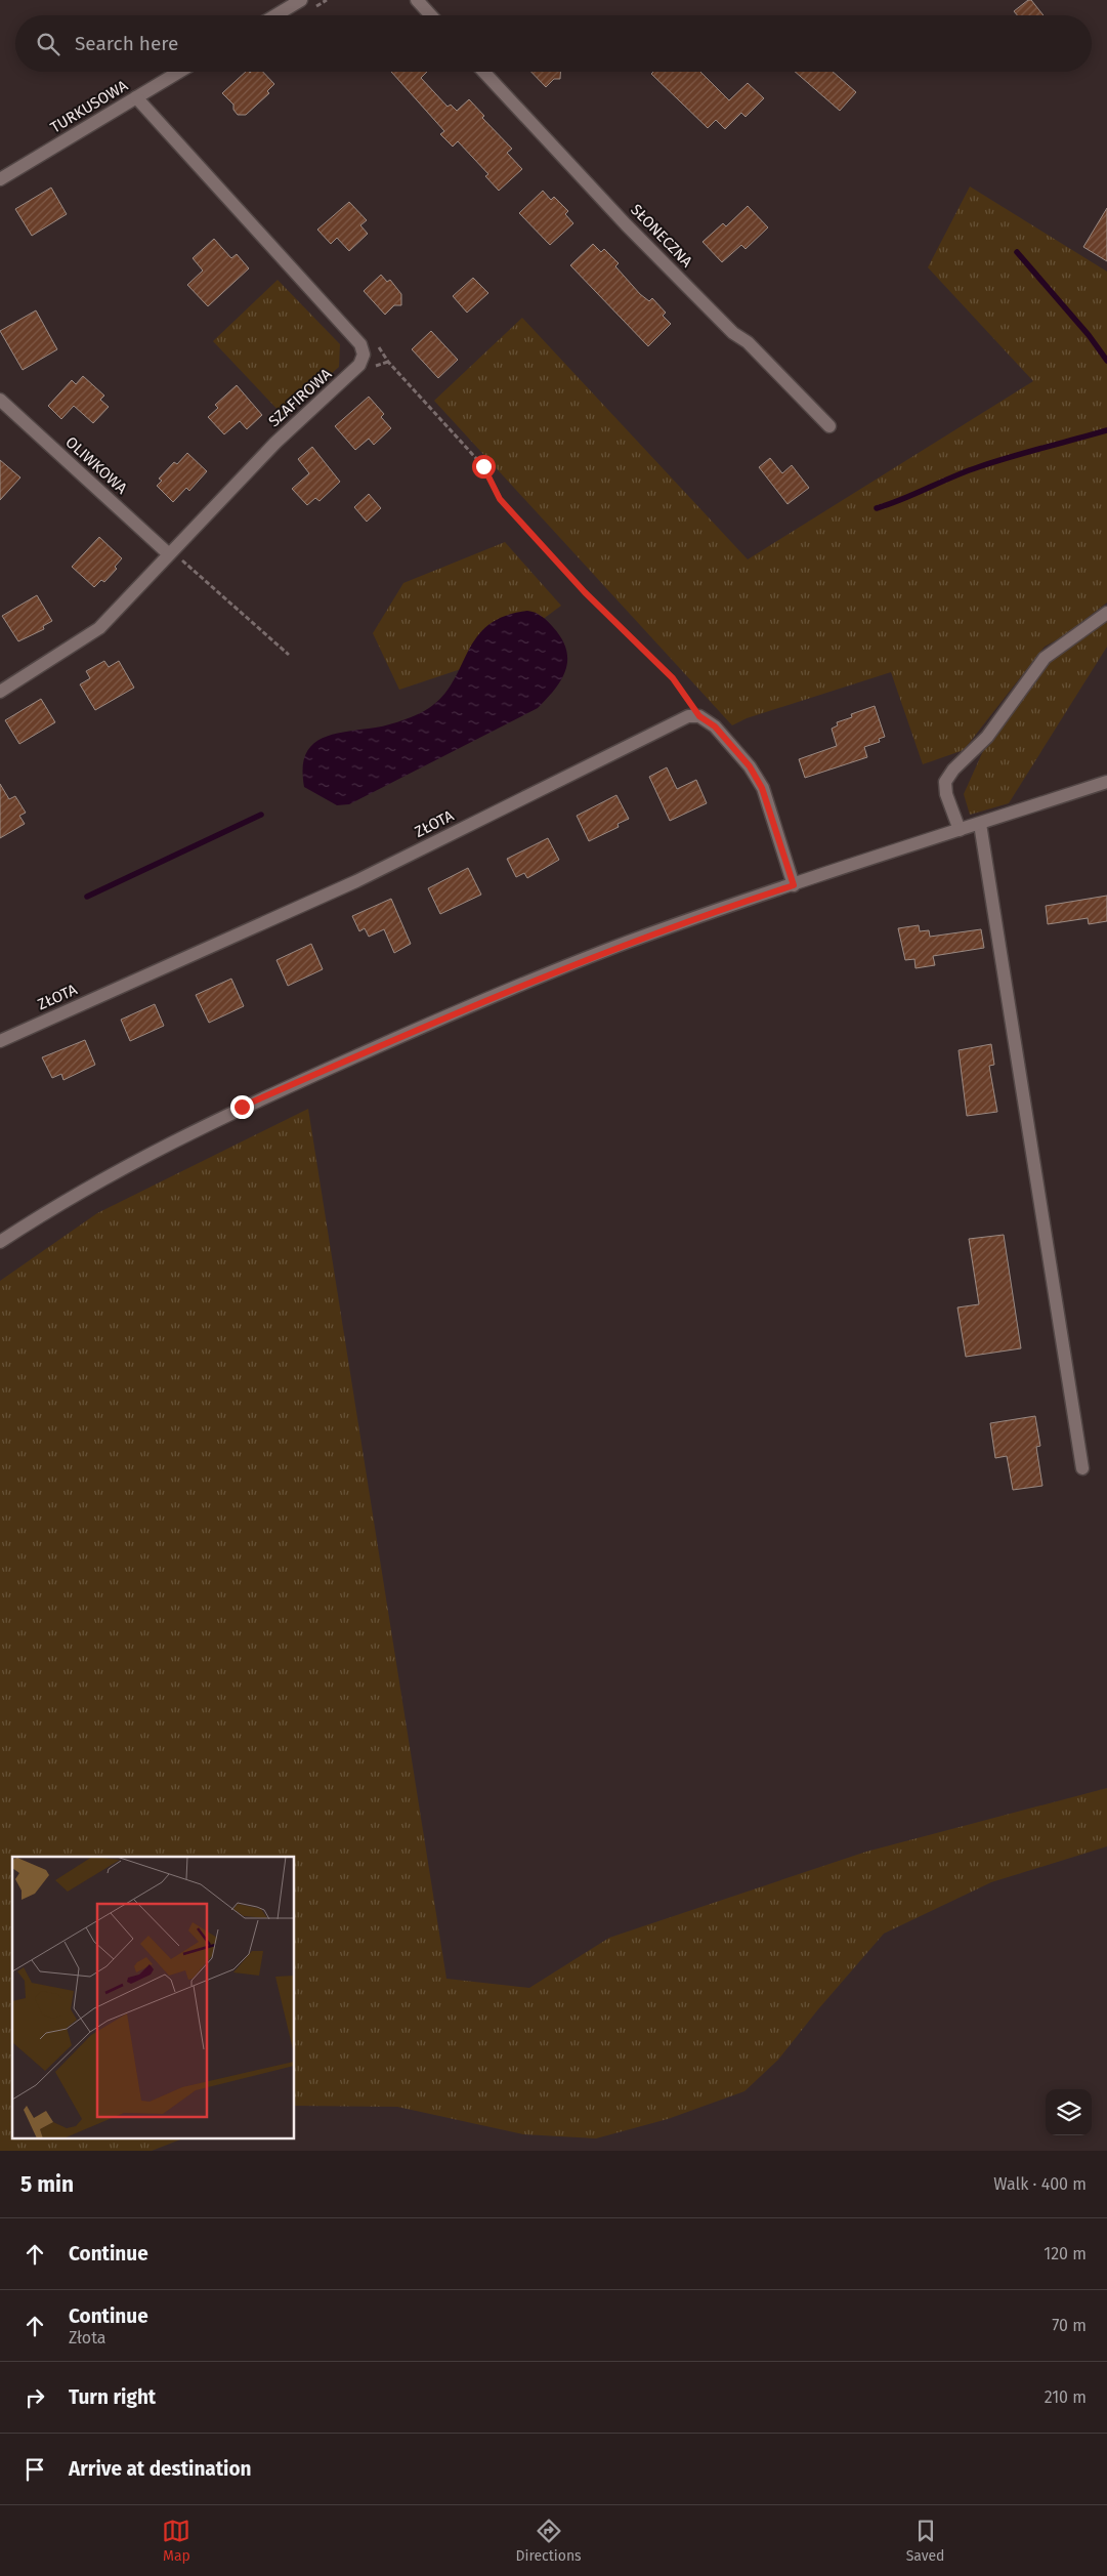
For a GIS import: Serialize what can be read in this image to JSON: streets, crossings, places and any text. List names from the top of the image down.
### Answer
{
  "streets": {
    "street": [
      "TURKUSOWA",
      "SŁONECZNA",
      "SZAFIROWA",
      "OLIWKOWA",
      "ZŁOTA"
    ]
  },
  "crossings": [
    ["TURKUSOWA", "SZAFIROWA"],
    ["SZAFIROWA", "OLIWKOWA"]
  ],
  "page": {
    "search": "Search here",
    "heading": ["5 min", "Walk · 400 m"],
    "list": [
      ["Continue", "120 m"],
      ["Continue", "Złota", "70 m"],
      ["Turn right", "210 m"],
      "Arrive at destination"
    ],
    "nav": ["Map", "Directions", "Saved"]
  }
}
